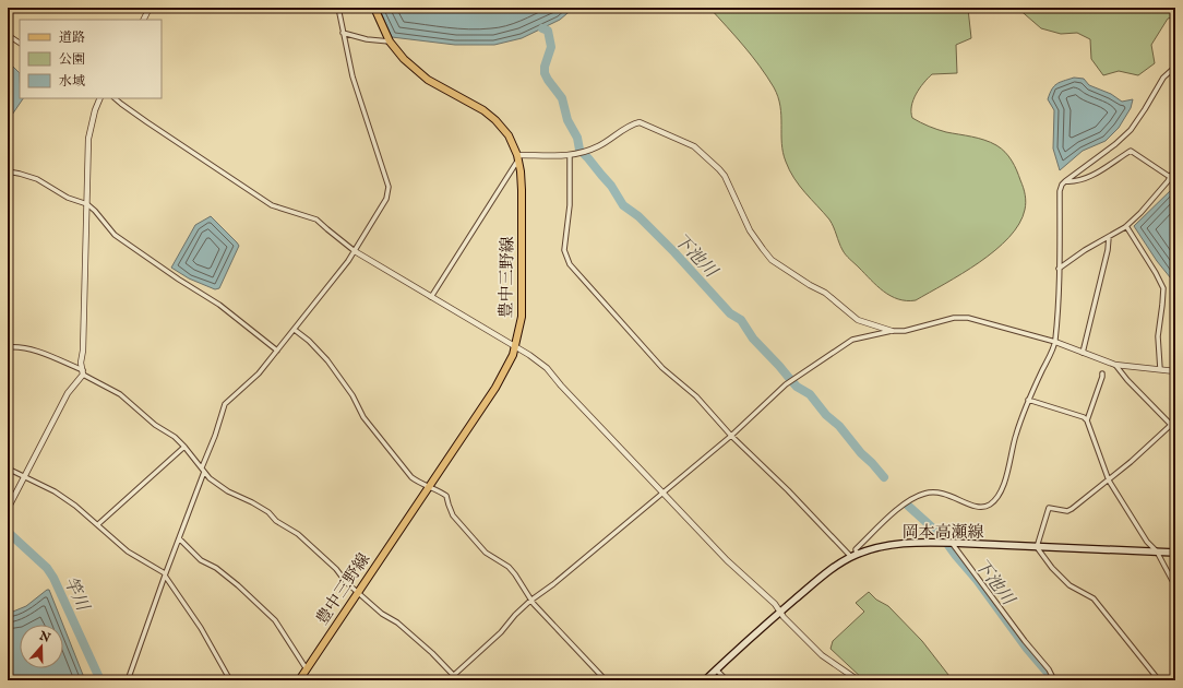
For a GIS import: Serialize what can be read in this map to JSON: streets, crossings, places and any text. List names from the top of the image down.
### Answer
{
  "streets": {
    "main road": ["豊中三野線", "岡本高瀬線"]
  },
  "water": ["下池川", "竿川"],
  "legend": ["道路", "公園", "水域"],
  "north": "top"
}
